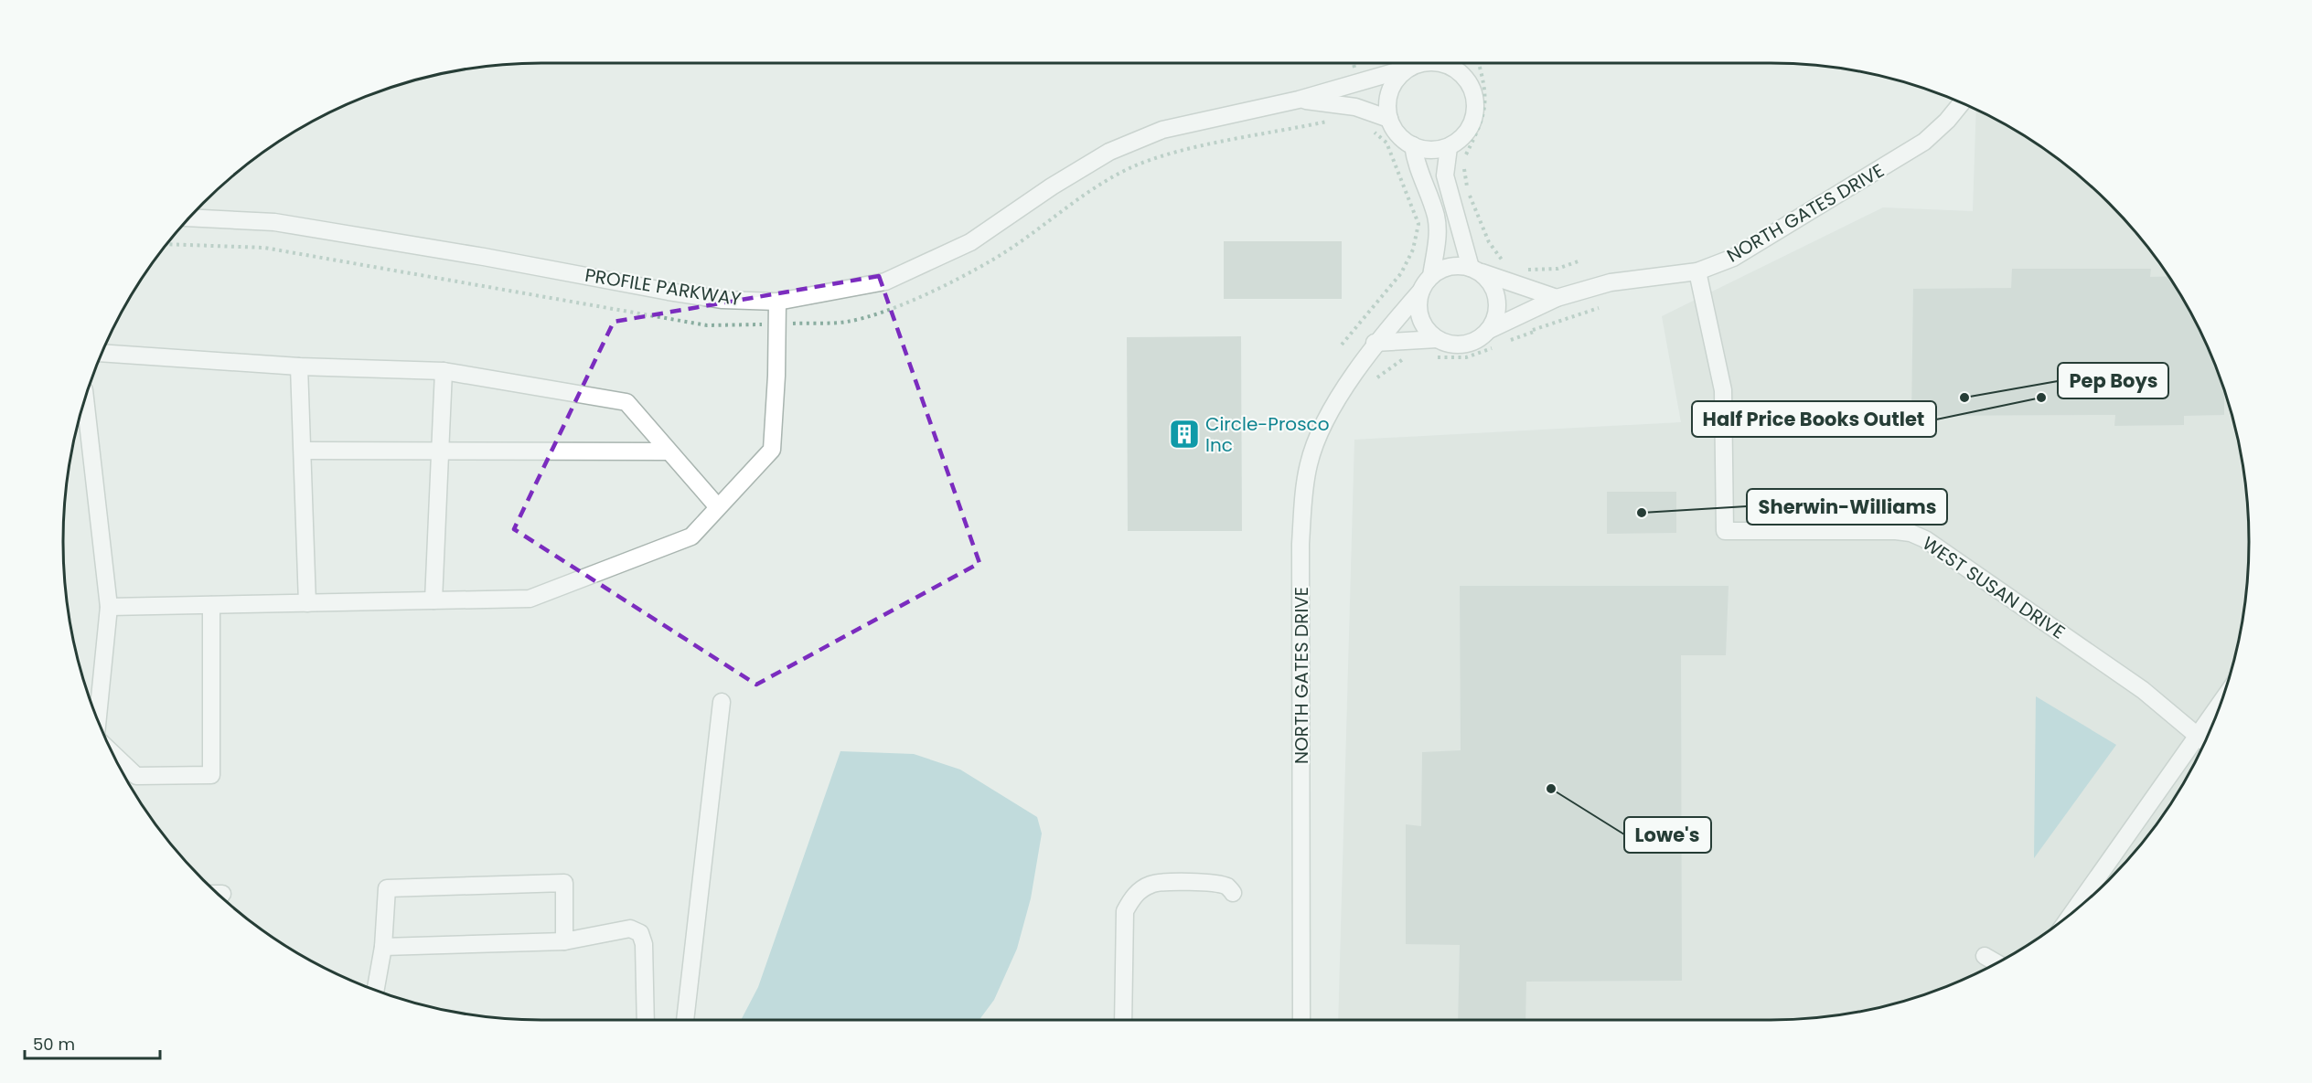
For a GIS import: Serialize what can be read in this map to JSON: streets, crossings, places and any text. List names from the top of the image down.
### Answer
{
  "streets": {
    "street": ["NORTH GATES DRIVE", "PROFILE PARKWAY", "WEST SUSAN DRIVE"]
  },
  "crossings": [
    ["NORTH GATES DRIVE", "WEST SUSAN DRIVE"]
  ],
  "places": {
    "other": [
      "Pep Boys",
      "Half Price Books Outlet",
      "Sherwin-Williams",
      "Lowe's"
    ],
    "building": ["Circle-Prosco Inc"]
  },
  "scale_bar": "50 m"
}
